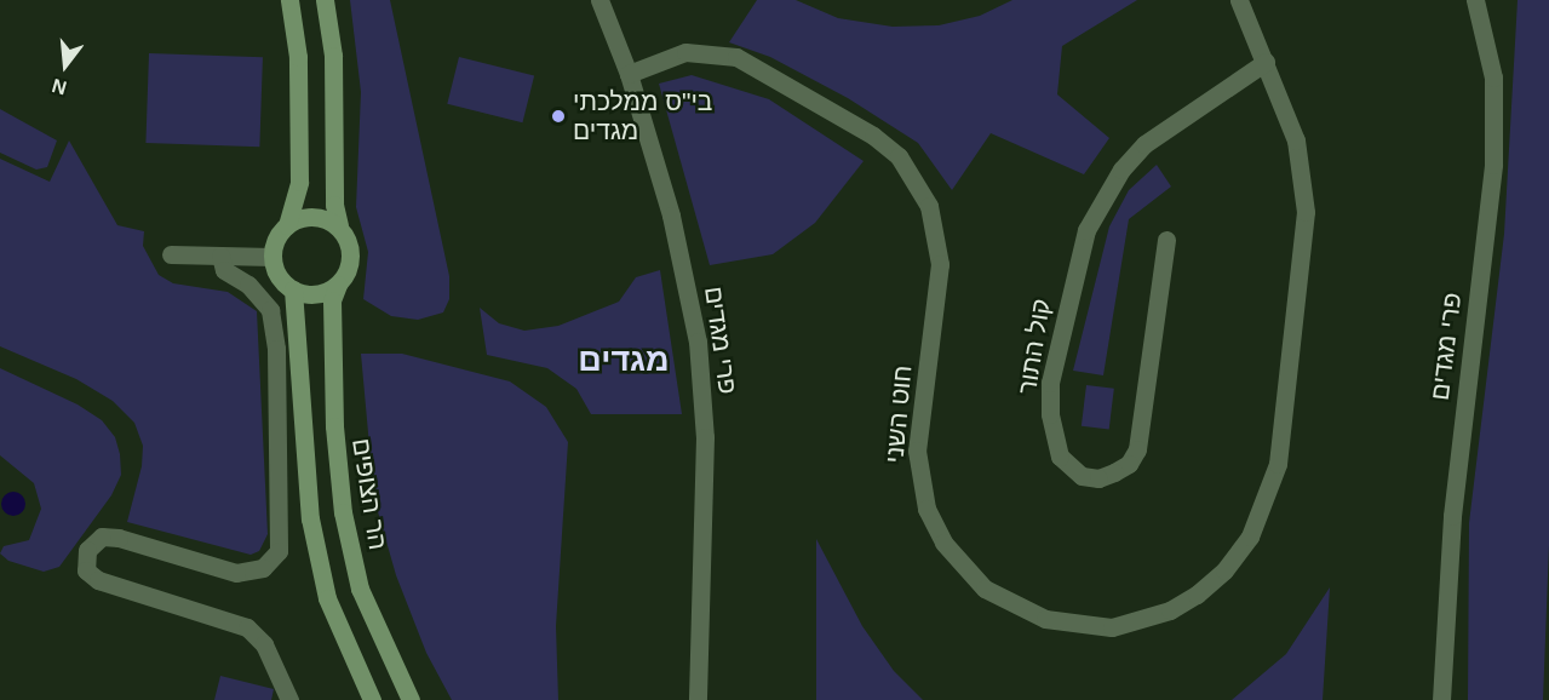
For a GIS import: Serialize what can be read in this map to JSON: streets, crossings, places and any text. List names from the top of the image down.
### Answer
{
  "streets": {
    "main road": ["הר הצופים"],
    "street": ["פרי מגדים", "קול התור", "חוט השני"]
  },
  "crossings": [
    ["פרי מגדים", "חוט השני"],
    ["קול התור", "חוט השני"]
  ],
  "districts": ["מגדים"],
  "places": ["בי\"ס ממלכתי מגדים"],
  "north": "bottom"
}
